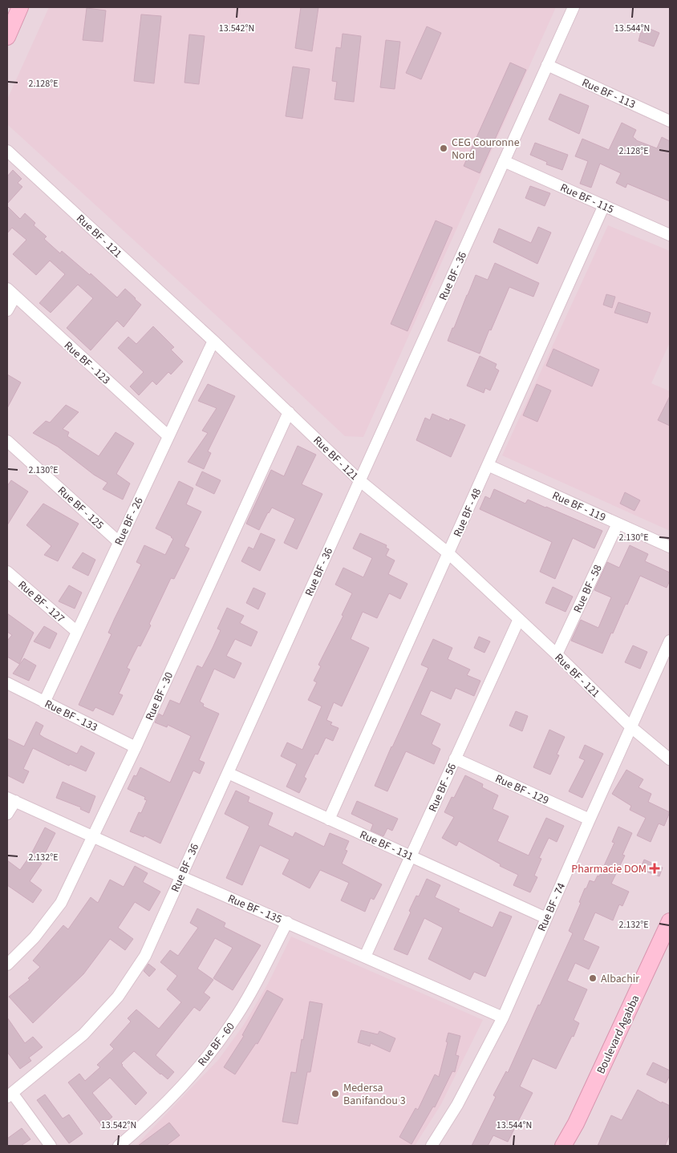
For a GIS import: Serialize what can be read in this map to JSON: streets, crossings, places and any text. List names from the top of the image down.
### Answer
{
  "streets": {
    "main road": ["Boulevard Agabba"],
    "street": [
      "Rue BF - 113",
      "Rue BF - 115",
      "Rue BF - 121",
      "Rue BF - 36",
      "Rue BF - 123",
      "Rue BF - 119",
      "Rue BF - 125",
      "Rue BF - 48",
      "Rue BF - 26",
      "Rue BF - 58",
      "Rue BF - 127",
      "Rue BF - 30",
      "Rue BF - 133",
      "Rue BF - 56",
      "Rue BF - 129",
      "Rue BF - 131",
      "Rue BF - 74",
      "Rue BF - 135",
      "Rue BF - 60"
    ]
  },
  "crossings": [
    ["Rue BF - 113", "Rue BF - 36"],
    ["Rue BF - 115", "Rue BF - 36"],
    ["Rue BF - 115", "Rue BF - 48"],
    ["Rue BF - 121", "Rue BF - 36"],
    ["Rue BF - 121", "Rue BF - 48"],
    ["Rue BF - 121", "Rue BF - 26"],
    ["Rue BF - 121", "Rue BF - 58"],
    ["Rue BF - 121", "Rue BF - 30"],
    ["Rue BF - 121", "Rue BF - 56"],
    ["Rue BF - 121", "Rue BF - 74"],
    ["Rue BF - 36", "Rue BF - 131"],
    ["Rue BF - 36", "Rue BF - 135"],
    ["Rue BF - 123", "Rue BF - 26"],
    ["Rue BF - 119", "Rue BF - 48"],
    ["Rue BF - 119", "Rue BF - 58"],
    ["Rue BF - 125", "Rue BF - 26"],
    ["Rue BF - 48", "Rue BF - 131"],
    ["Rue BF - 26", "Rue BF - 127"],
    ["Rue BF - 26", "Rue BF - 133"],
    ["Rue BF - 30", "Rue BF - 133"],
    ["Rue BF - 30", "Rue BF - 135"],
    ["Rue BF - 56", "Rue BF - 129"],
    ["Rue BF - 56", "Rue BF - 131"],
    ["Rue BF - 56", "Rue BF - 135"],
    ["Rue BF - 129", "Rue BF - 74"],
    ["Rue BF - 131", "Rue BF - 74"],
    ["Rue BF - 74", "Rue BF - 135"],
    ["Rue BF - 135", "Rue BF - 60"]
  ],
  "places": {
    "other": ["CEG Couronne Nord", "Albachir", "Medersa Banifandou 3"],
    "health": ["Pharmacie DOM"]
  },
  "coordinates": [
    "13.542°N",
    "13.544°N",
    "2.128°E",
    "2.130°E",
    "2.132°E"
  ]
}
